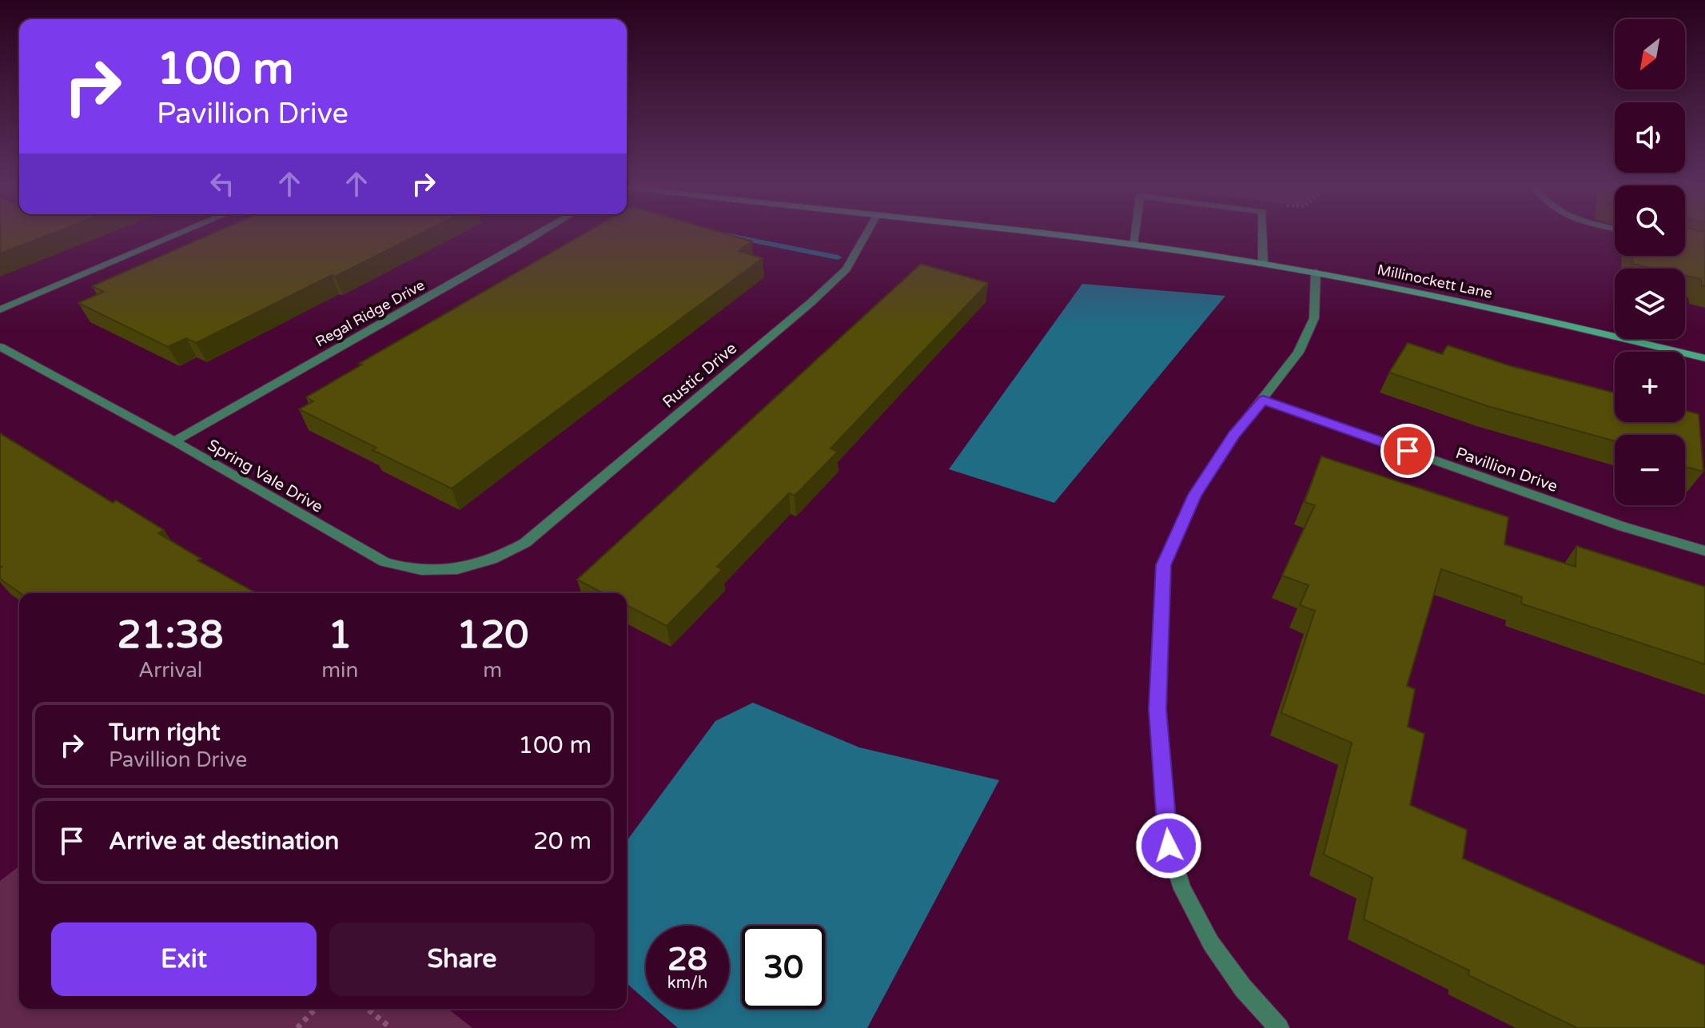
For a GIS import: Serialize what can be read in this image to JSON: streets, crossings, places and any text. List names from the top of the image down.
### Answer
{
  "streets": {
    "street": [
      "Millinockett Lane",
      "Regal Ridge Drive",
      "Rustic Drive",
      "Pavillion Drive",
      "Spring Vale Drive"
    ]
  },
  "crossings": [
    ["Regal Ridge Drive", "Spring Vale Drive"],
    ["Rustic Drive", "Spring Vale Drive"]
  ],
  "north": "bottom left",
  "page": {
    "map_buttons": ["+", "−"],
    "turn": ["100 m", "Pavillion Drive"],
    "eta": [
      "21:38",
      "Arrival",
      "1",
      "min",
      "120",
      "m"
    ],
    "list": [
      {
        "name": "Turn right",
        "note": "Pavillion Drive",
        "value": "100 m"
      },
      {
        "name": "Arrive at destination",
        "value": "20 m"
      }
    ],
    "buttons": ["Exit", "Share"],
    "speed": "28 km/h",
    "limit": "30"
  }
}
